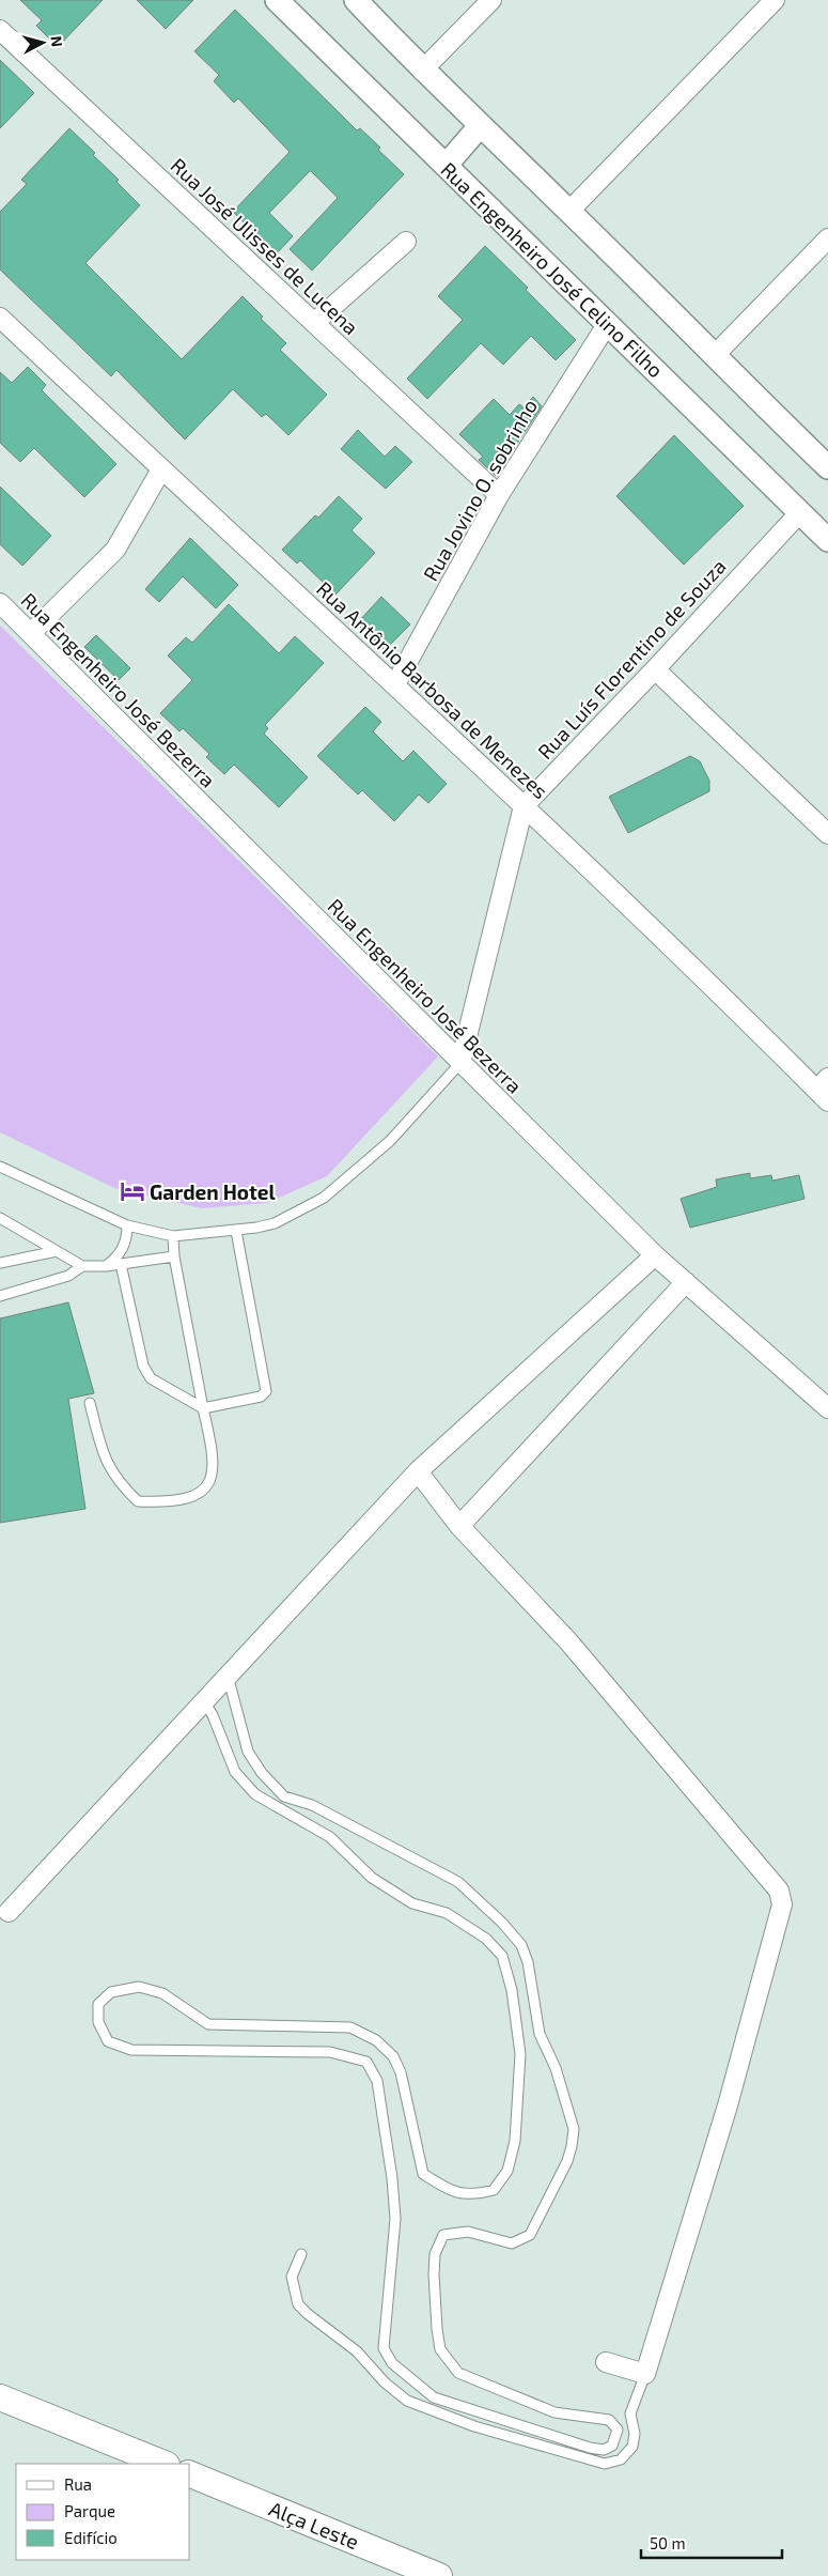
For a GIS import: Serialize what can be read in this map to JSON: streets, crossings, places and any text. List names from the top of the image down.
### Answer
{
  "streets": {
    "main road": ["Alça Leste"],
    "street": [
      "Rua José Ulisses de Lucena",
      "Rua Engenheiro José Celino Filho",
      "Rua Jovino O. sobrinho",
      "Rua Luís Florentino de Souza",
      "Rua Engenheiro José Bezerra",
      "Rua Antônio Barbosa de Menezes"
    ]
  },
  "crossings": [
    ["Rua José Ulisses de Lucena", "Rua Jovino O. sobrinho"],
    ["Rua Engenheiro José Celino Filho", "Rua Jovino O. sobrinho"],
    ["Rua Engenheiro José Celino Filho", "Rua Luís Florentino de Souza"],
    ["Rua Jovino O. sobrinho", "Rua Antônio Barbosa de Menezes"],
    ["Rua Luís Florentino de Souza", "Rua Antônio Barbosa de Menezes"]
  ],
  "places": {
    "hotel": ["Garden Hotel"]
  },
  "legend": ["Rua", "Parque", "Edifício"],
  "scale_bar": "50 m",
  "north": "right"
}
